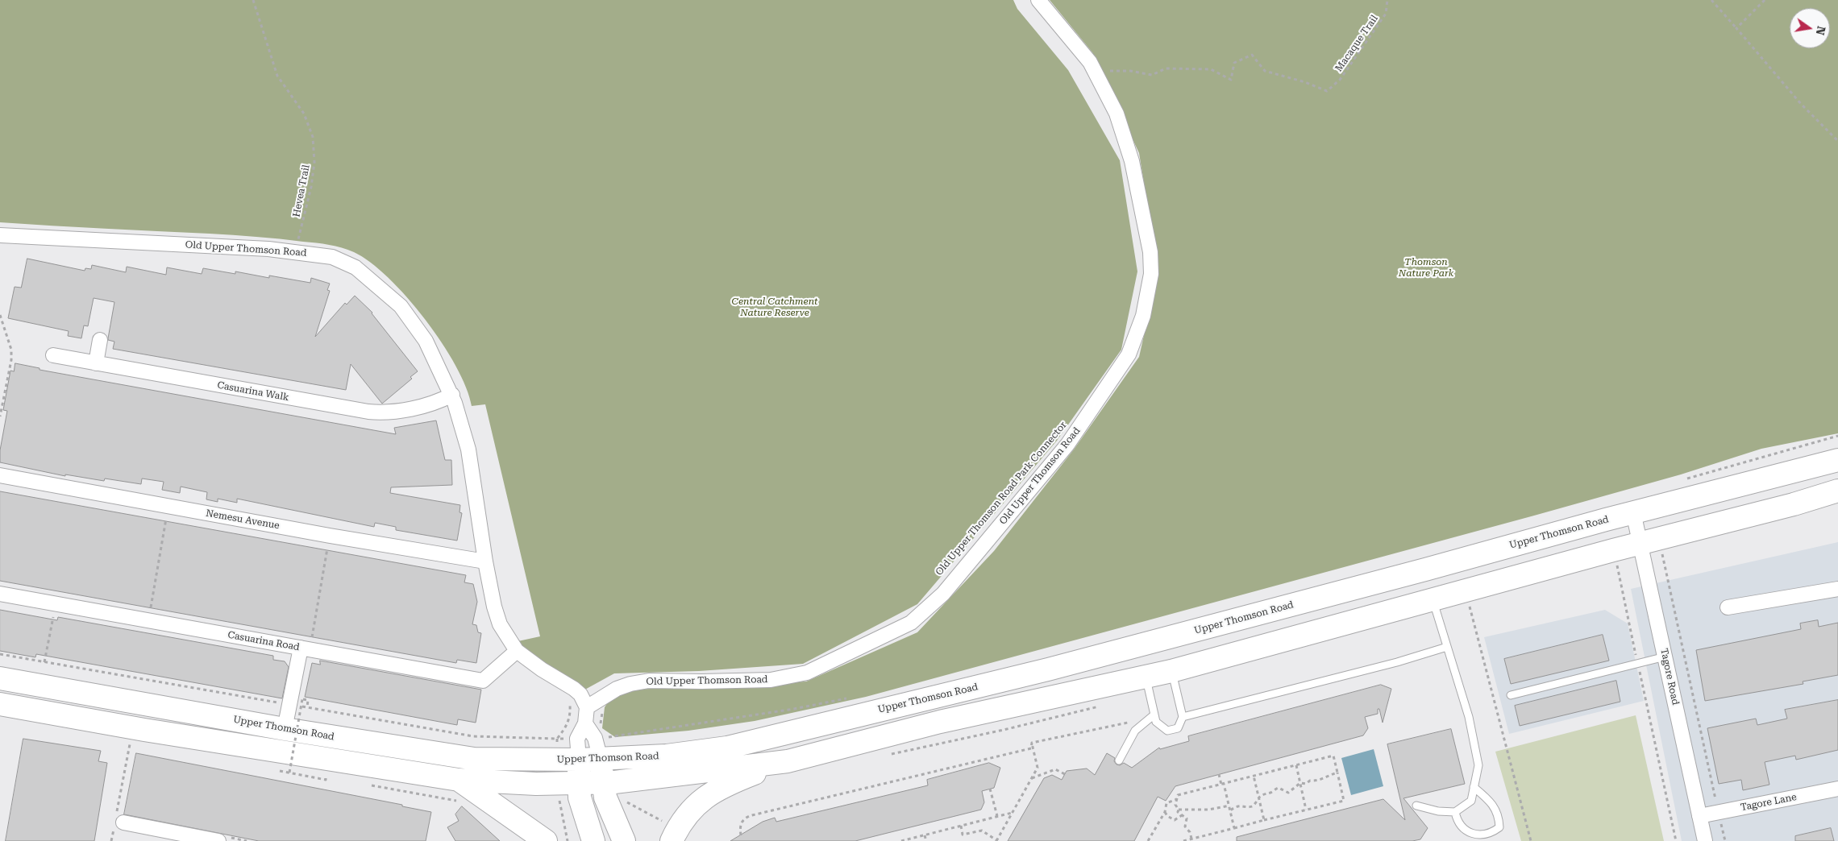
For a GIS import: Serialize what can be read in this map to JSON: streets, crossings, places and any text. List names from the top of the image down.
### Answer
{
  "streets": {
    "main road": ["Upper Thomson Road"],
    "street": [
      "Old Upper Thomson Road",
      "Casuarina Walk",
      "Nemesu Avenue",
      "Casuarina Road",
      "Tagore Road",
      "Tagore Lane"
    ],
    "path": ["Macaque Trail", "Hevea Trail"]
  },
  "crossings": [
    ["Macaque Trail", "Old Upper Thomson Road"],
    ["Hevea Trail", "Old Upper Thomson Road"],
    ["Old Upper Thomson Road", "Casuarina Walk"],
    ["Old Upper Thomson Road", "Nemesu Avenue"],
    ["Old Upper Thomson Road", "Casuarina Road"],
    ["Upper Thomson Road", "Tagore Road"],
    ["Tagore Road", "Tagore Lane"]
  ],
  "parks": ["Thomson Nature Park", "Central Catchment Nature Reserve"],
  "north": "right"
}
